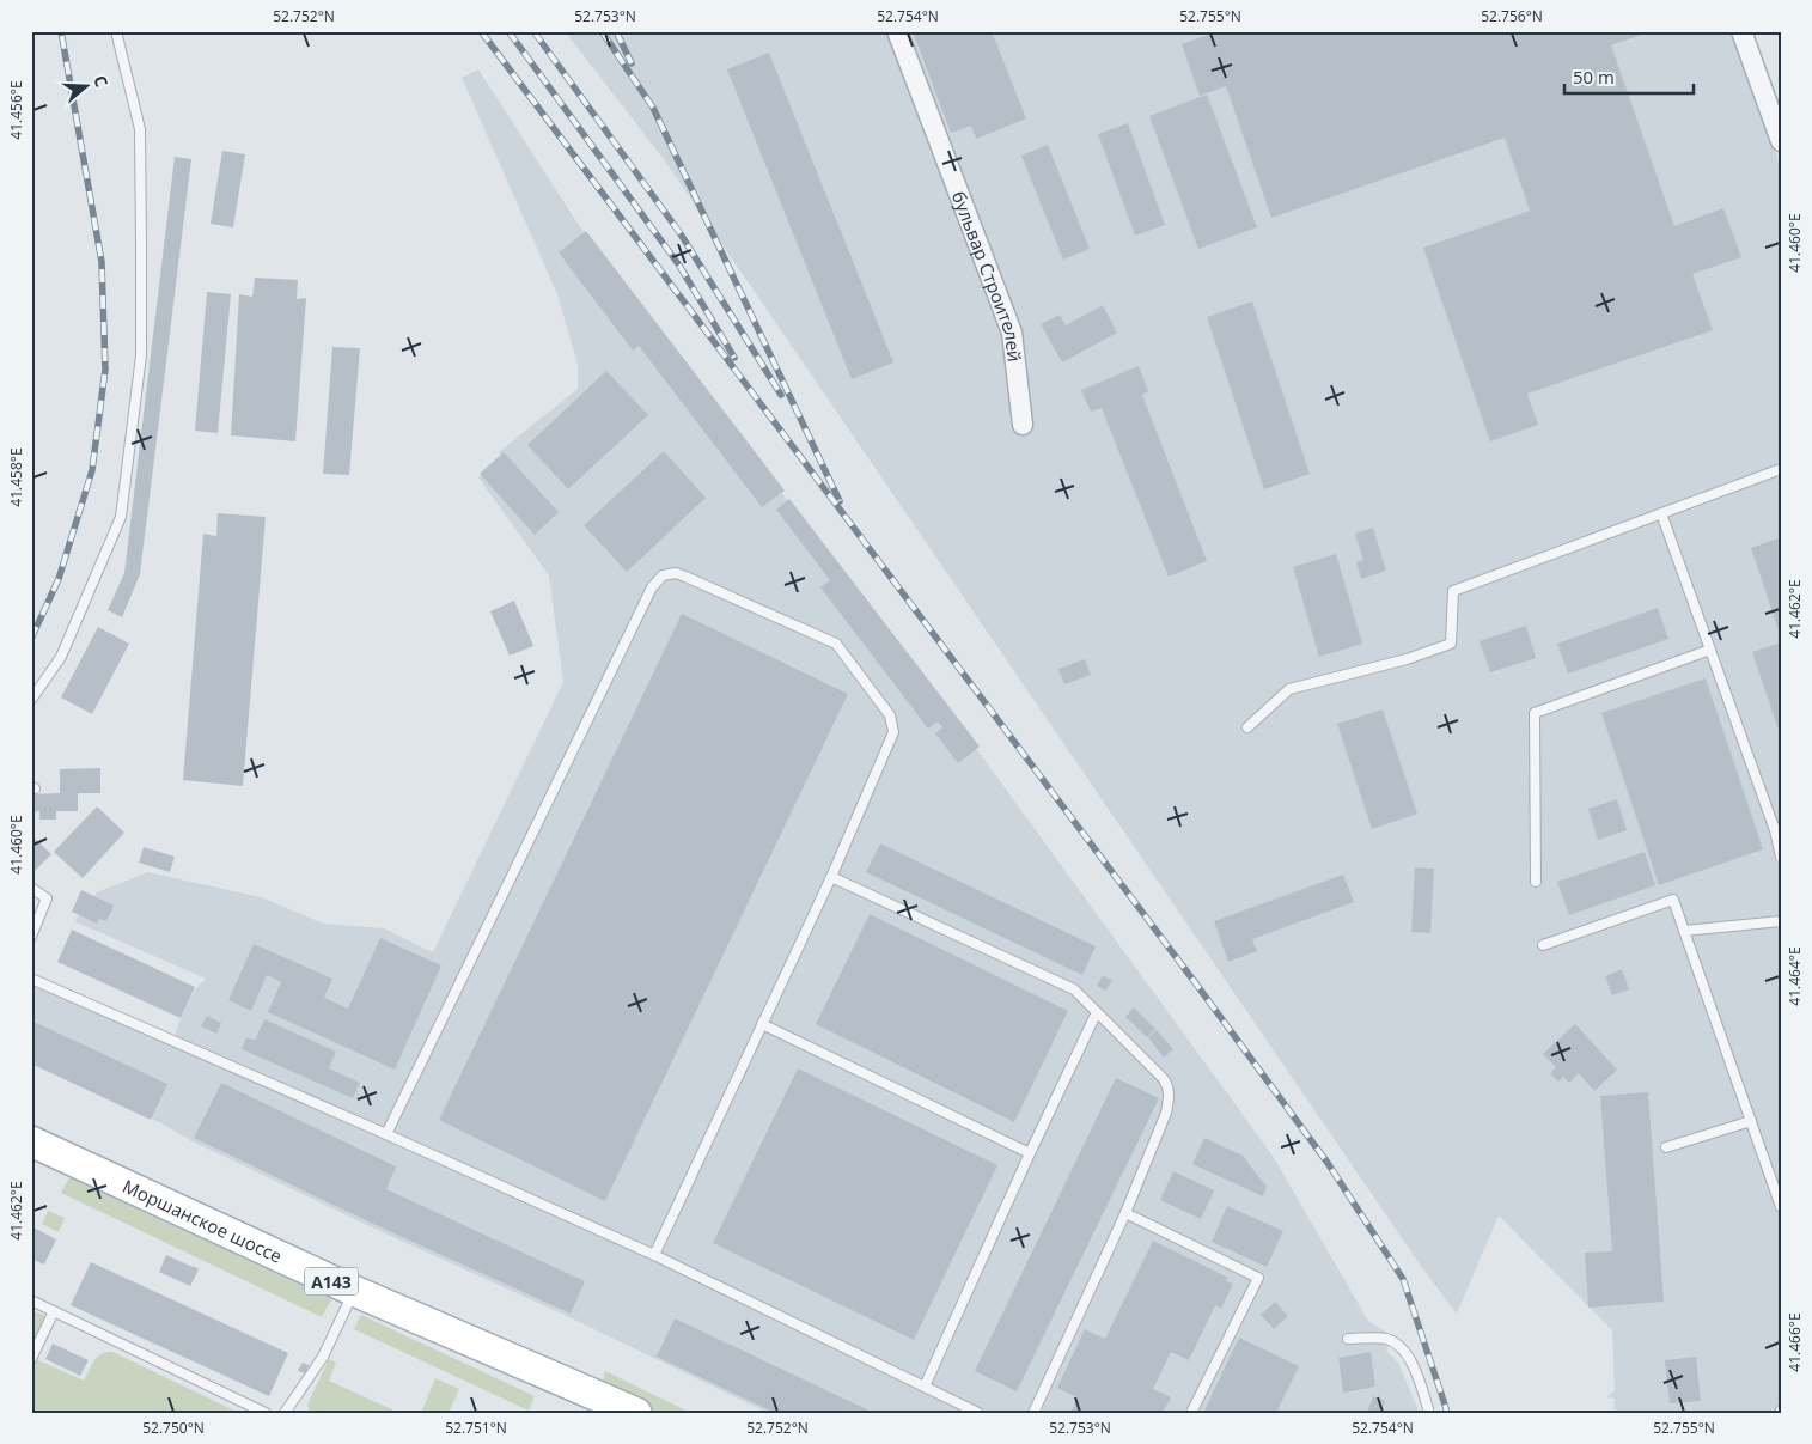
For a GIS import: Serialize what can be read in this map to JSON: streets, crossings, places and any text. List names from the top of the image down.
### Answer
{
  "streets": {
    "main road": ["Моршанское шоссе", "А143"],
    "street": ["бульвар Строителей"]
  },
  "scale_bar": "50 m",
  "north": "right",
  "coordinates": [
    "52.752°N",
    "52.753°N",
    "52.754°N",
    "52.755°N",
    "52.756°N",
    "41.456°E",
    "41.460°E",
    "41.458°E",
    "41.462°E",
    "41.464°E",
    "41.466°E",
    "52.750°N",
    "52.751°N"
  ]
}
